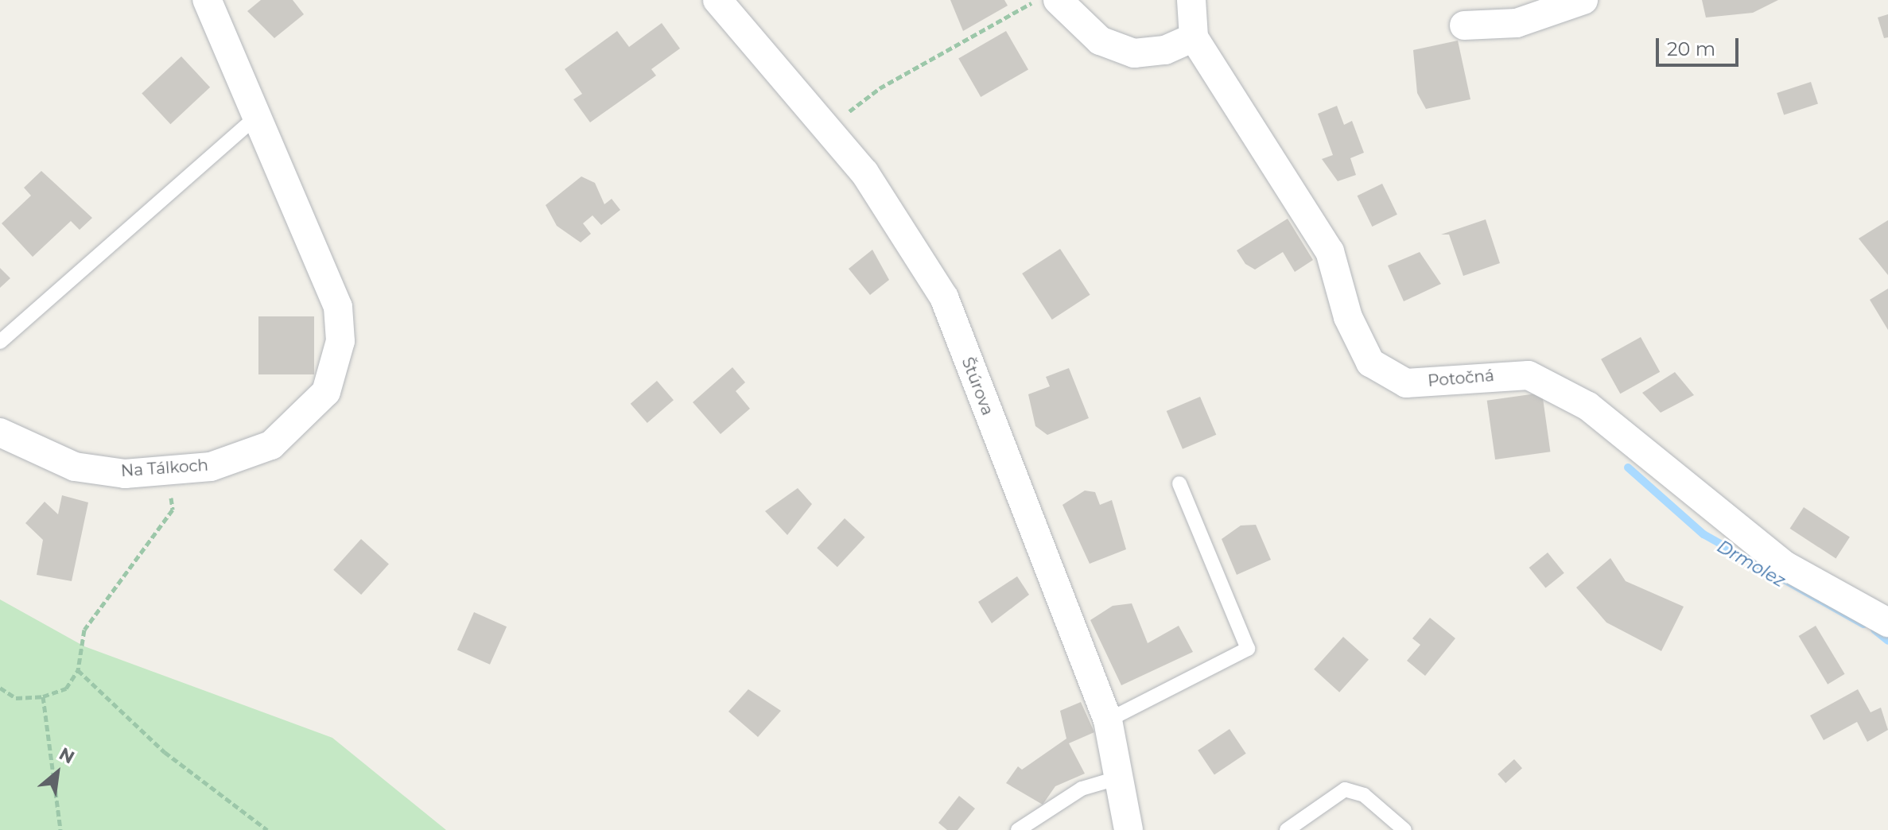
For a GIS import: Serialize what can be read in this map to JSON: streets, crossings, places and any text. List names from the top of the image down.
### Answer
{
  "streets": {
    "street": ["Potočná", "Štúrova", "Na Tálkoch"]
  },
  "water": ["Drmolez"],
  "scale_bar": "20 m",
  "north": "top right"
}
